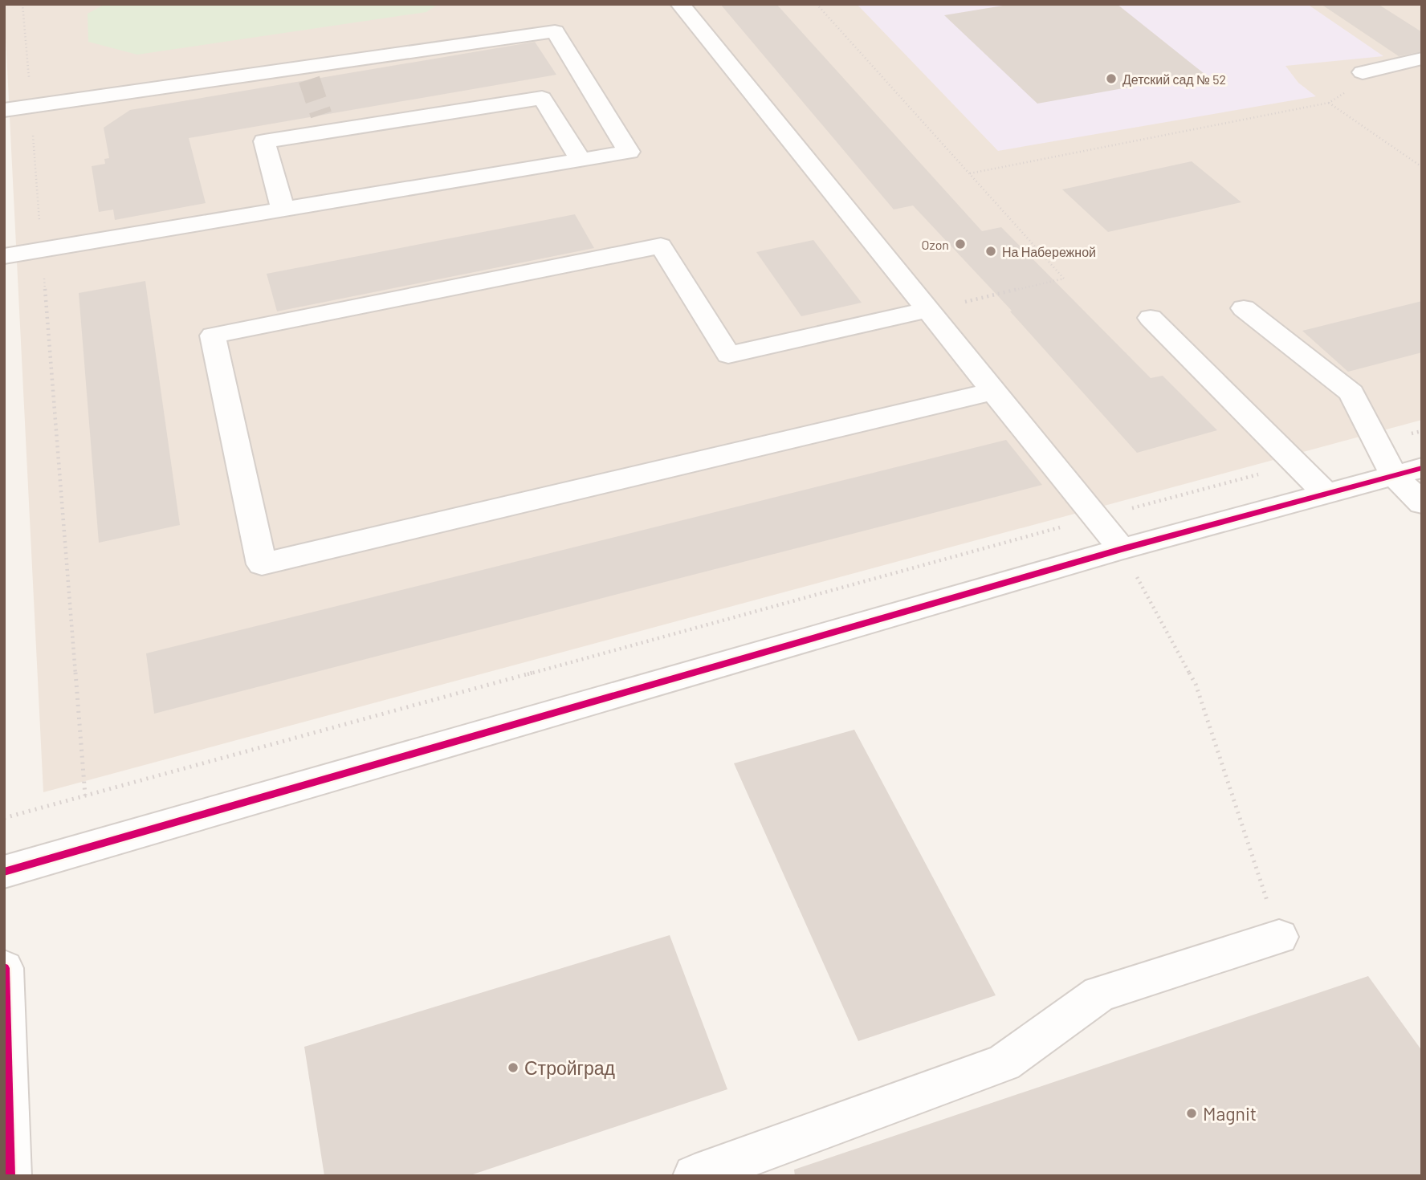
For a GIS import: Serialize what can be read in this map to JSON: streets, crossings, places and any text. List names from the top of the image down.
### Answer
{
  "places": [
    "Детский сад № 52",
    "Ozon",
    "На Набережной",
    "Стройград",
    "Magnit"
  ]
}
